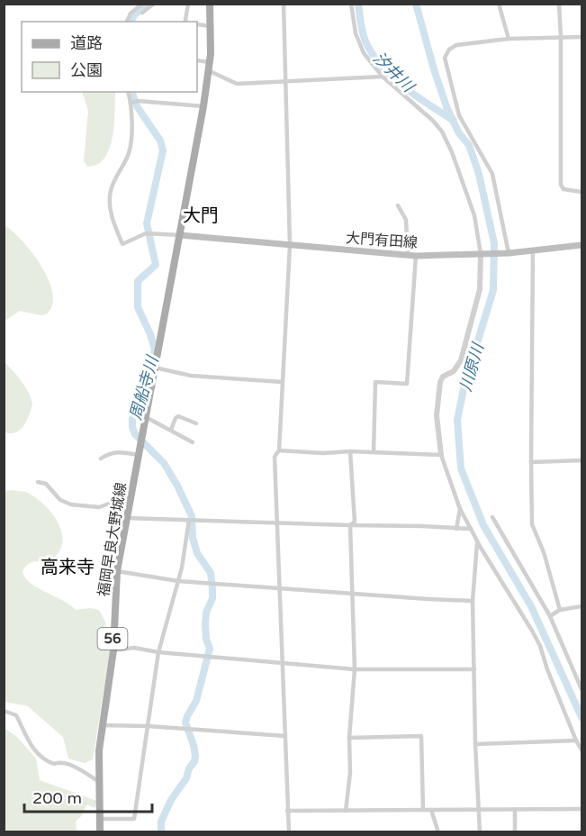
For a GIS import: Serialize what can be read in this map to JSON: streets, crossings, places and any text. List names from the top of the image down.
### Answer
{
  "streets": {
    "main road": ["大門有田線", "福岡早良大野城線", "56"]
  },
  "crossings": [
    ["大門有田線", "56"],
    ["福岡早良大野城線", "56"]
  ],
  "districts": ["大門", "高来寺"],
  "water": ["汐井川", "川原川", "周船寺川"],
  "legend": ["道路", "公園"],
  "scale_bar": "200 m"
}
